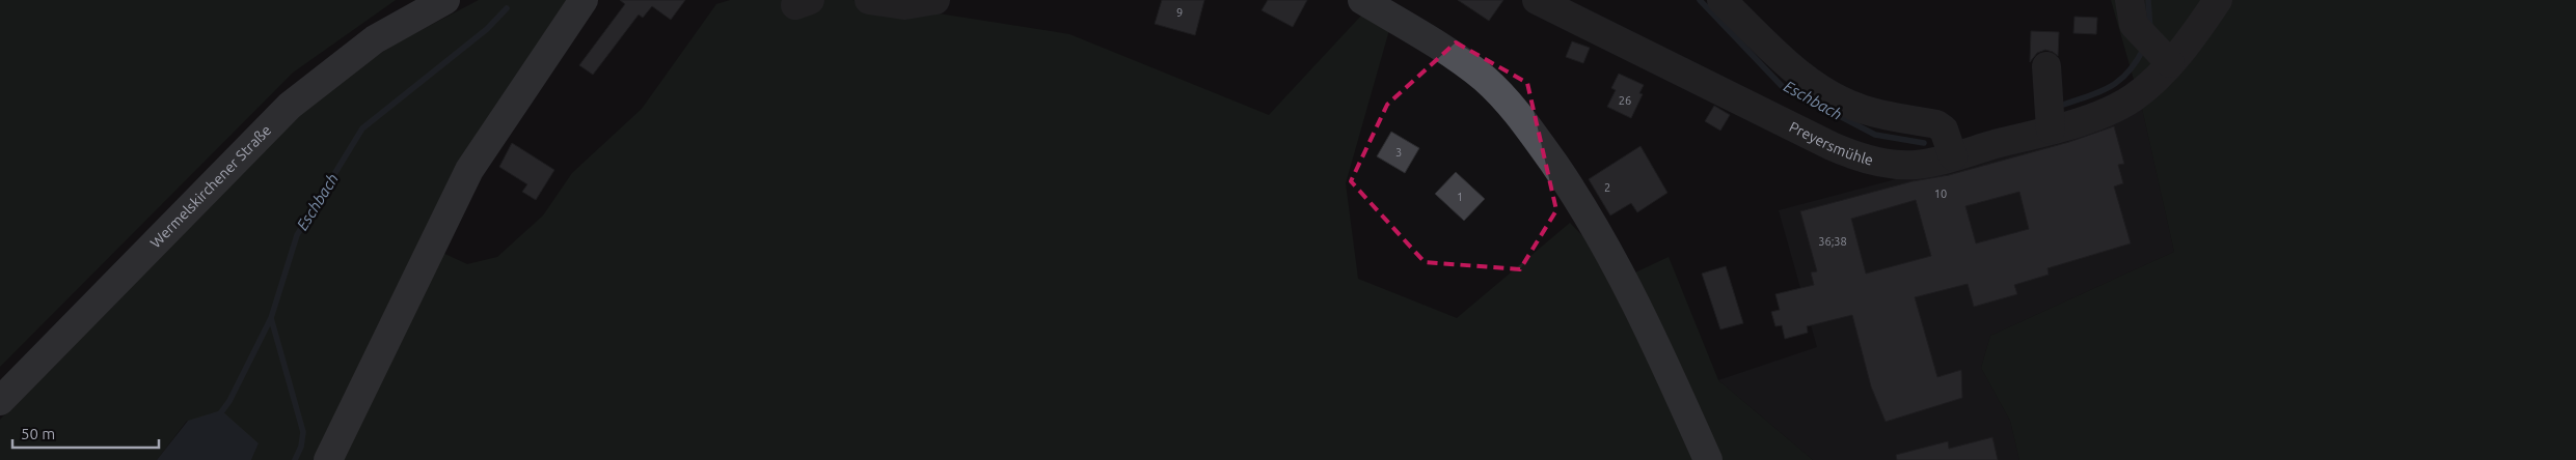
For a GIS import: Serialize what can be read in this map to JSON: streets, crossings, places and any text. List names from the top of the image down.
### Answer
{
  "streets": {
    "main road": ["Wermelskirchener Straße"],
    "street": ["Preyersmühle"]
  },
  "water": ["Eschbach"],
  "house_numbers": [
    "9",
    "26",
    "3",
    "2",
    "10",
    "1",
    "36;38"
  ],
  "scale_bar": "50 m"
}
